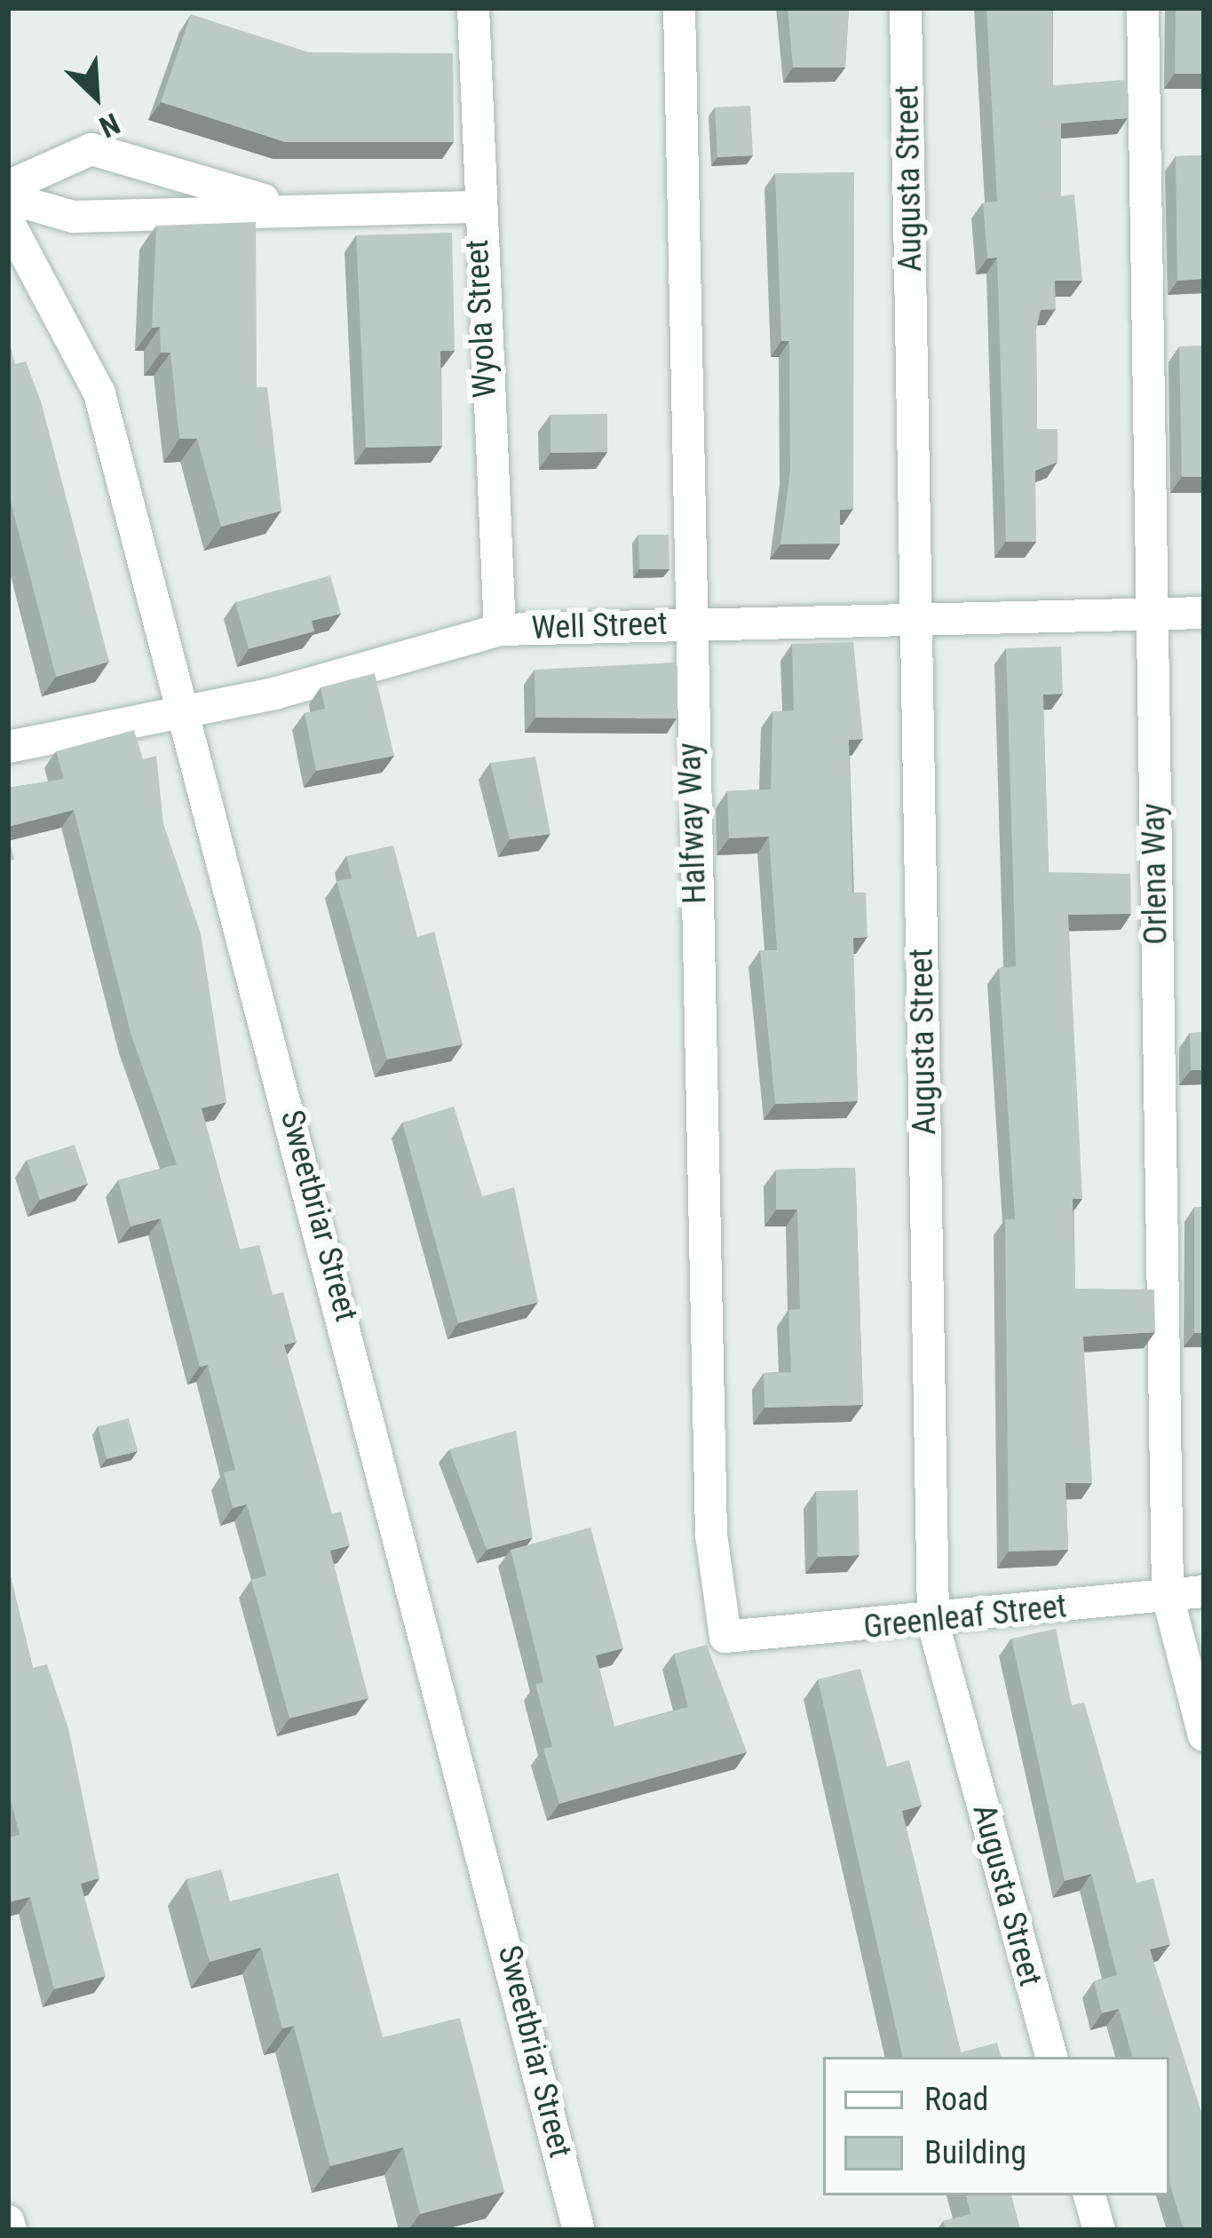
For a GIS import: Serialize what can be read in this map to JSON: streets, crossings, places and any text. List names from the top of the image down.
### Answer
{
  "streets": {
    "street": [
      "Augusta Street",
      "Wyola Street",
      "Well Street",
      "Halfway Way",
      "Orlena Way",
      "Sweetbriar Street",
      "Greenleaf Street"
    ]
  },
  "crossings": [
    ["Augusta Street", "Well Street"],
    ["Augusta Street", "Greenleaf Street"],
    ["Wyola Street", "Well Street"],
    ["Well Street", "Halfway Way"],
    ["Well Street", "Orlena Way"],
    ["Well Street", "Sweetbriar Street"],
    ["Halfway Way", "Greenleaf Street"],
    ["Orlena Way", "Greenleaf Street"]
  ],
  "legend": ["Road", "Building"],
  "north": "bottom right"
}
